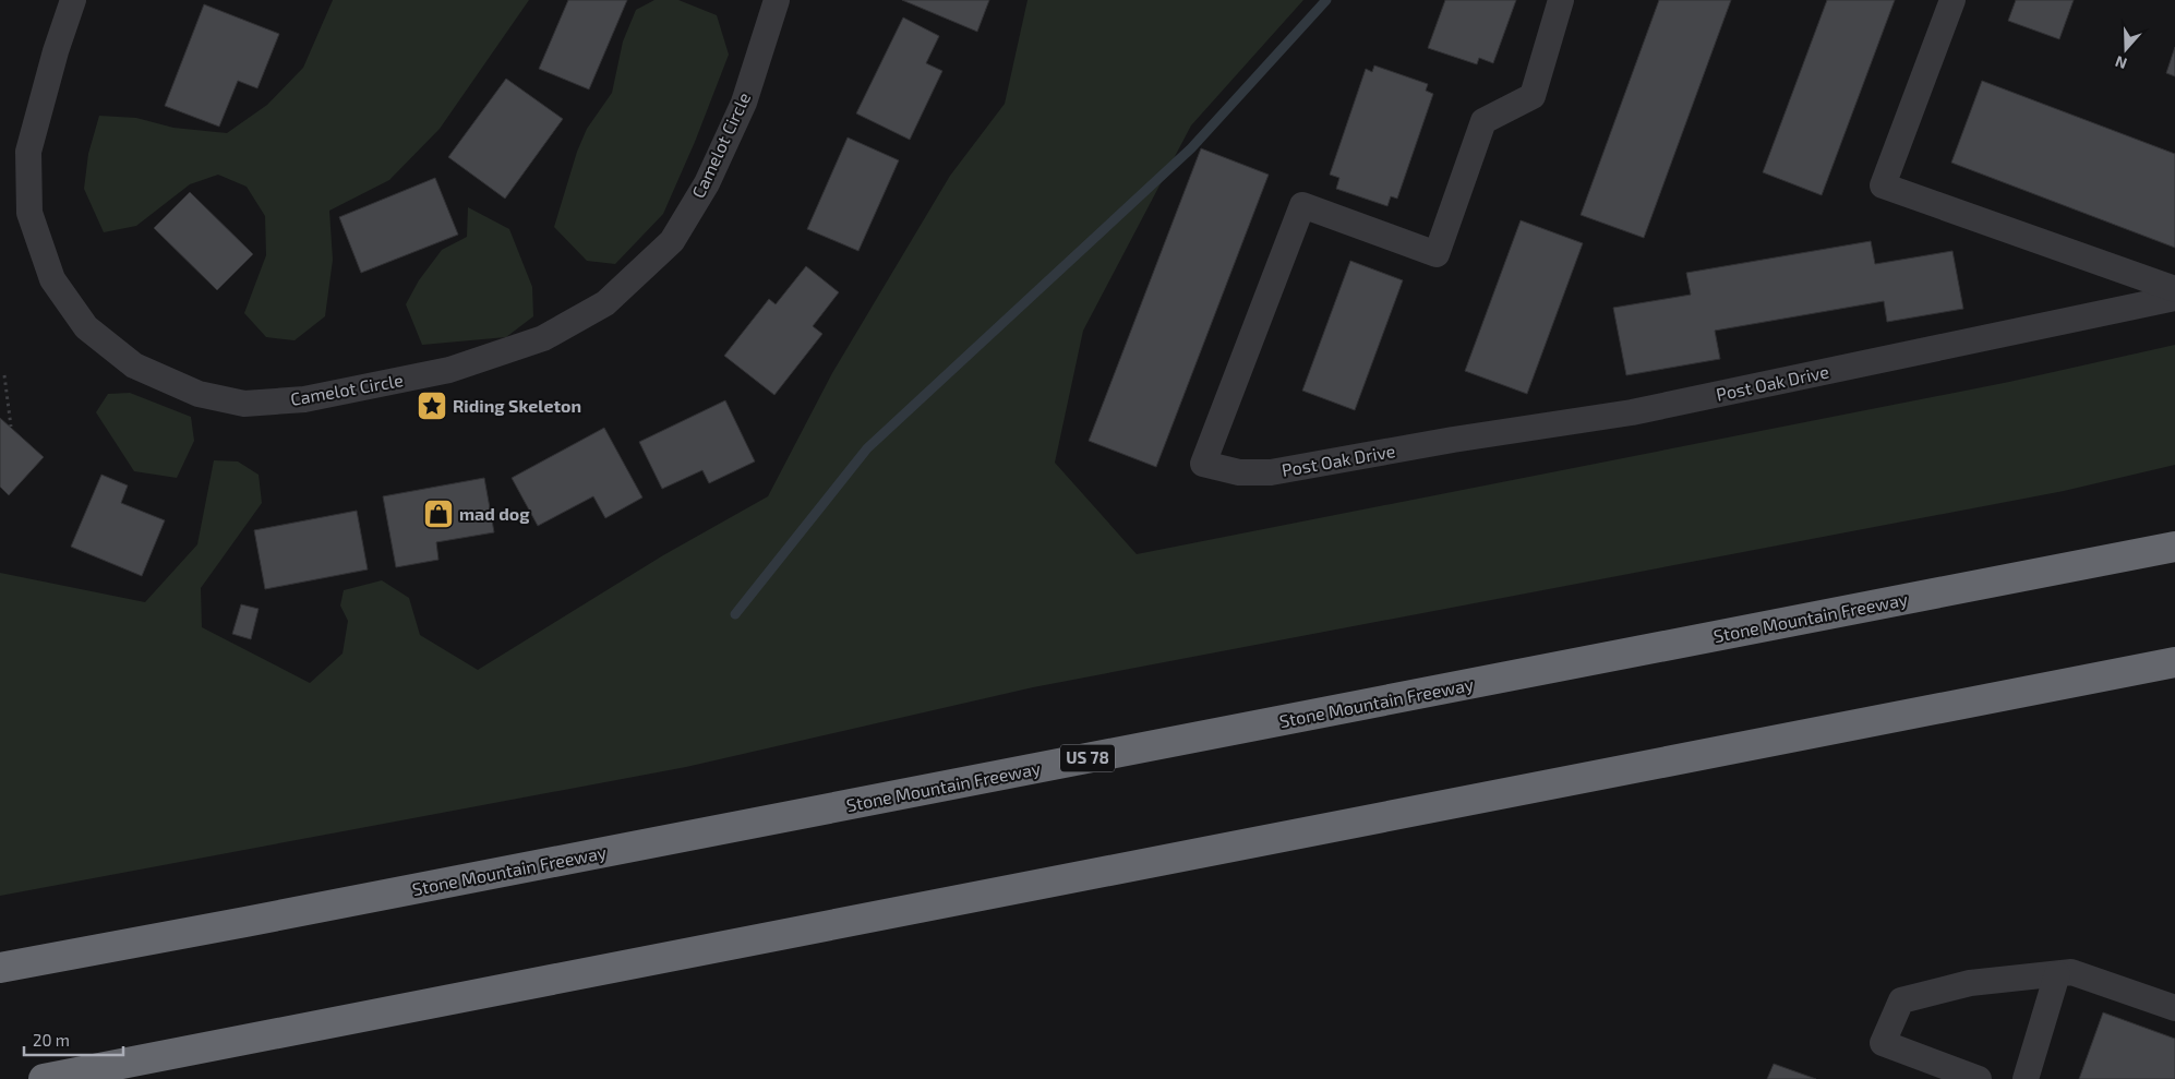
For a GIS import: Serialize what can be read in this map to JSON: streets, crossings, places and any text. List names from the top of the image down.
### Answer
{
  "streets": {
    "highway": ["Stone Mountain Freeway", "US 78"],
    "street": ["Camelot Circle", "Post Oak Drive"]
  },
  "places": {
    "place": ["Riding Skeleton"],
    "shop": ["mad dog"]
  },
  "scale_bar": "20 m",
  "north": "bottom"
}
